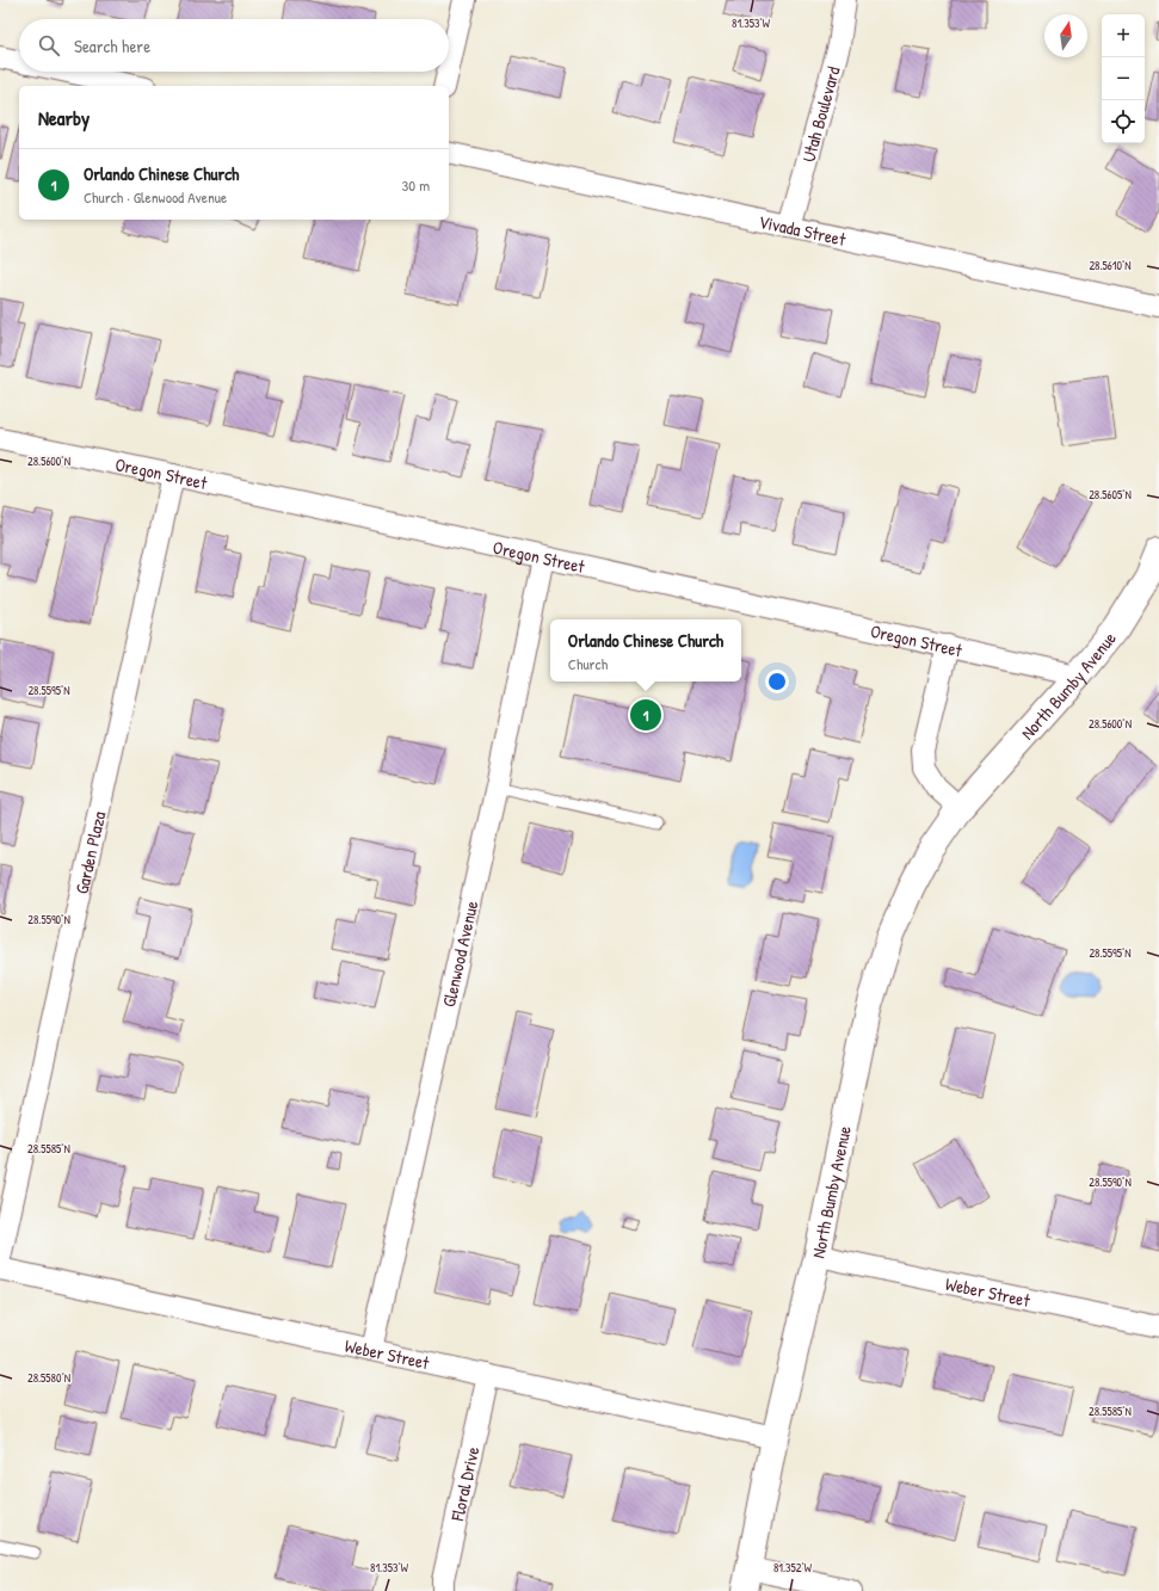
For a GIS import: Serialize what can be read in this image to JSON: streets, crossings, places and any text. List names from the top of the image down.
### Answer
{
  "streets": {
    "street": [
      "Utah Boulevard",
      "Vivada Street",
      "Oregon Street",
      "North Bumby Avenue",
      "Garden Plaza",
      "Glenwood Avenue",
      "Weber Street",
      "Floral Drive"
    ]
  },
  "crossings": [
    ["Utah Boulevard", "Vivada Street"],
    ["Oregon Street", "North Bumby Avenue"],
    ["Oregon Street", "Garden Plaza"],
    ["Oregon Street", "Glenwood Avenue"],
    ["North Bumby Avenue", "Weber Street"],
    ["Glenwood Avenue", "Weber Street"],
    ["Weber Street", "Floral Drive"]
  ],
  "north": "top",
  "page": {
    "map_buttons": ["+", "−"],
    "search": "Search here",
    "heading": "Nearby",
    "list": [
      {
        "mark": "1",
        "name": "Orlando Chinese Church",
        "note": "Church · Glenwood Avenue",
        "value": "30 m"
      }
    ],
    "popup": ["Orlando Chinese Church", "Church"],
    "pins": "1"
  },
  "coordinates": [
    "81.353°W",
    "28.5610°N",
    "28.5600°N",
    "28.5605°N",
    "28.5595°N",
    "28.5590°N",
    "28.5585°N",
    "28.5580°N",
    "81.352°W"
  ]
}
